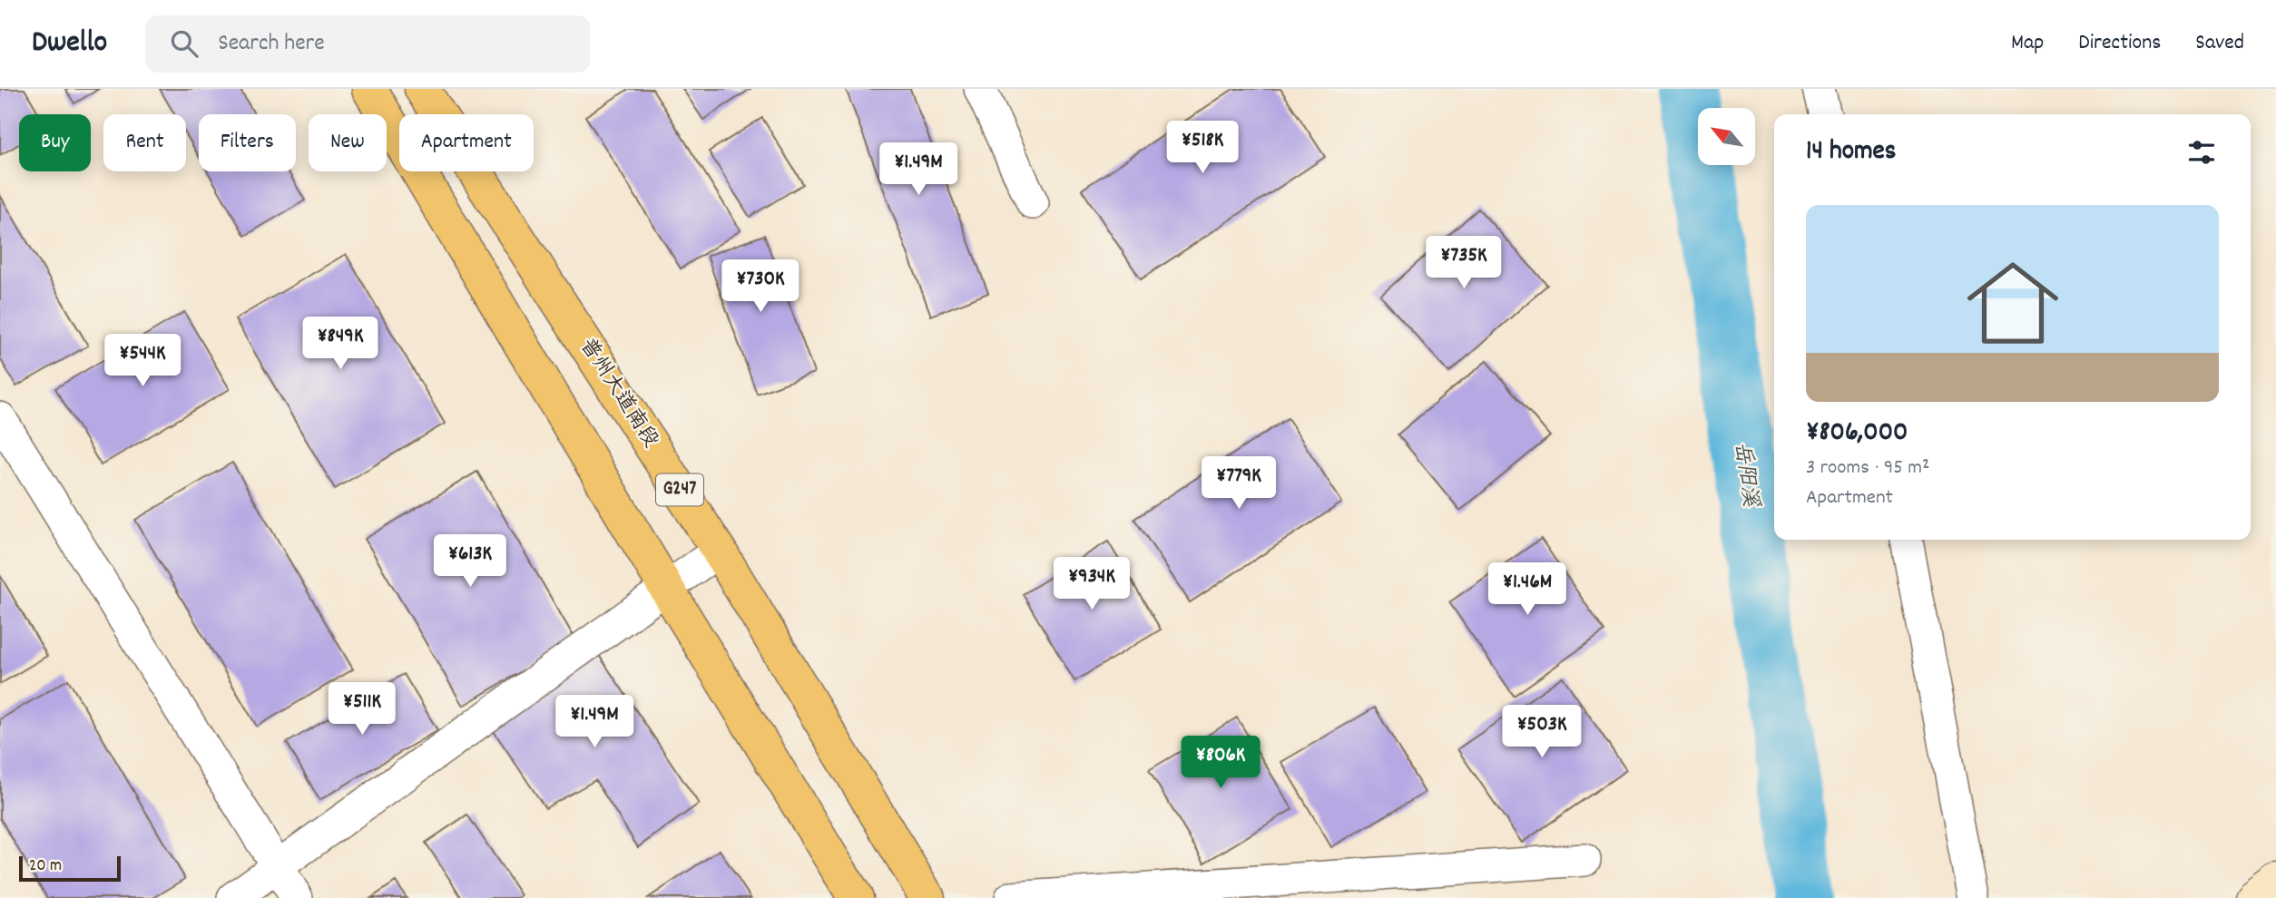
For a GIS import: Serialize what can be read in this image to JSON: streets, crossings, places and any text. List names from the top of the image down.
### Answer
{
  "streets": {
    "highway": ["普州大道南段", "G247"]
  },
  "water": ["岳阳溪"],
  "scale_bar": "20 m",
  "north": "top left",
  "page": {
    "header": "Dwello",
    "search": "Search here",
    "nav": ["Map", "Directions", "Saved"],
    "chip": [
      "Buy",
      "Rent",
      "Filters",
      "New",
      "Apartment"
    ],
    "heading": "14 homes",
    "price": [
      "¥518K",
      "¥1.49M",
      "¥735K",
      "¥730K",
      "¥849K",
      "¥544K",
      "¥779K",
      "¥613K",
      "¥934K",
      "¥1.46M",
      "¥511K",
      "¥1.49M",
      "¥503K",
      "¥806K"
    ],
    "list": [
      {
        "name": "¥806,000",
        "note": "3 rooms · 95 m² · Apartment"
      }
    ],
    "scale": "20 m"
  }
}
